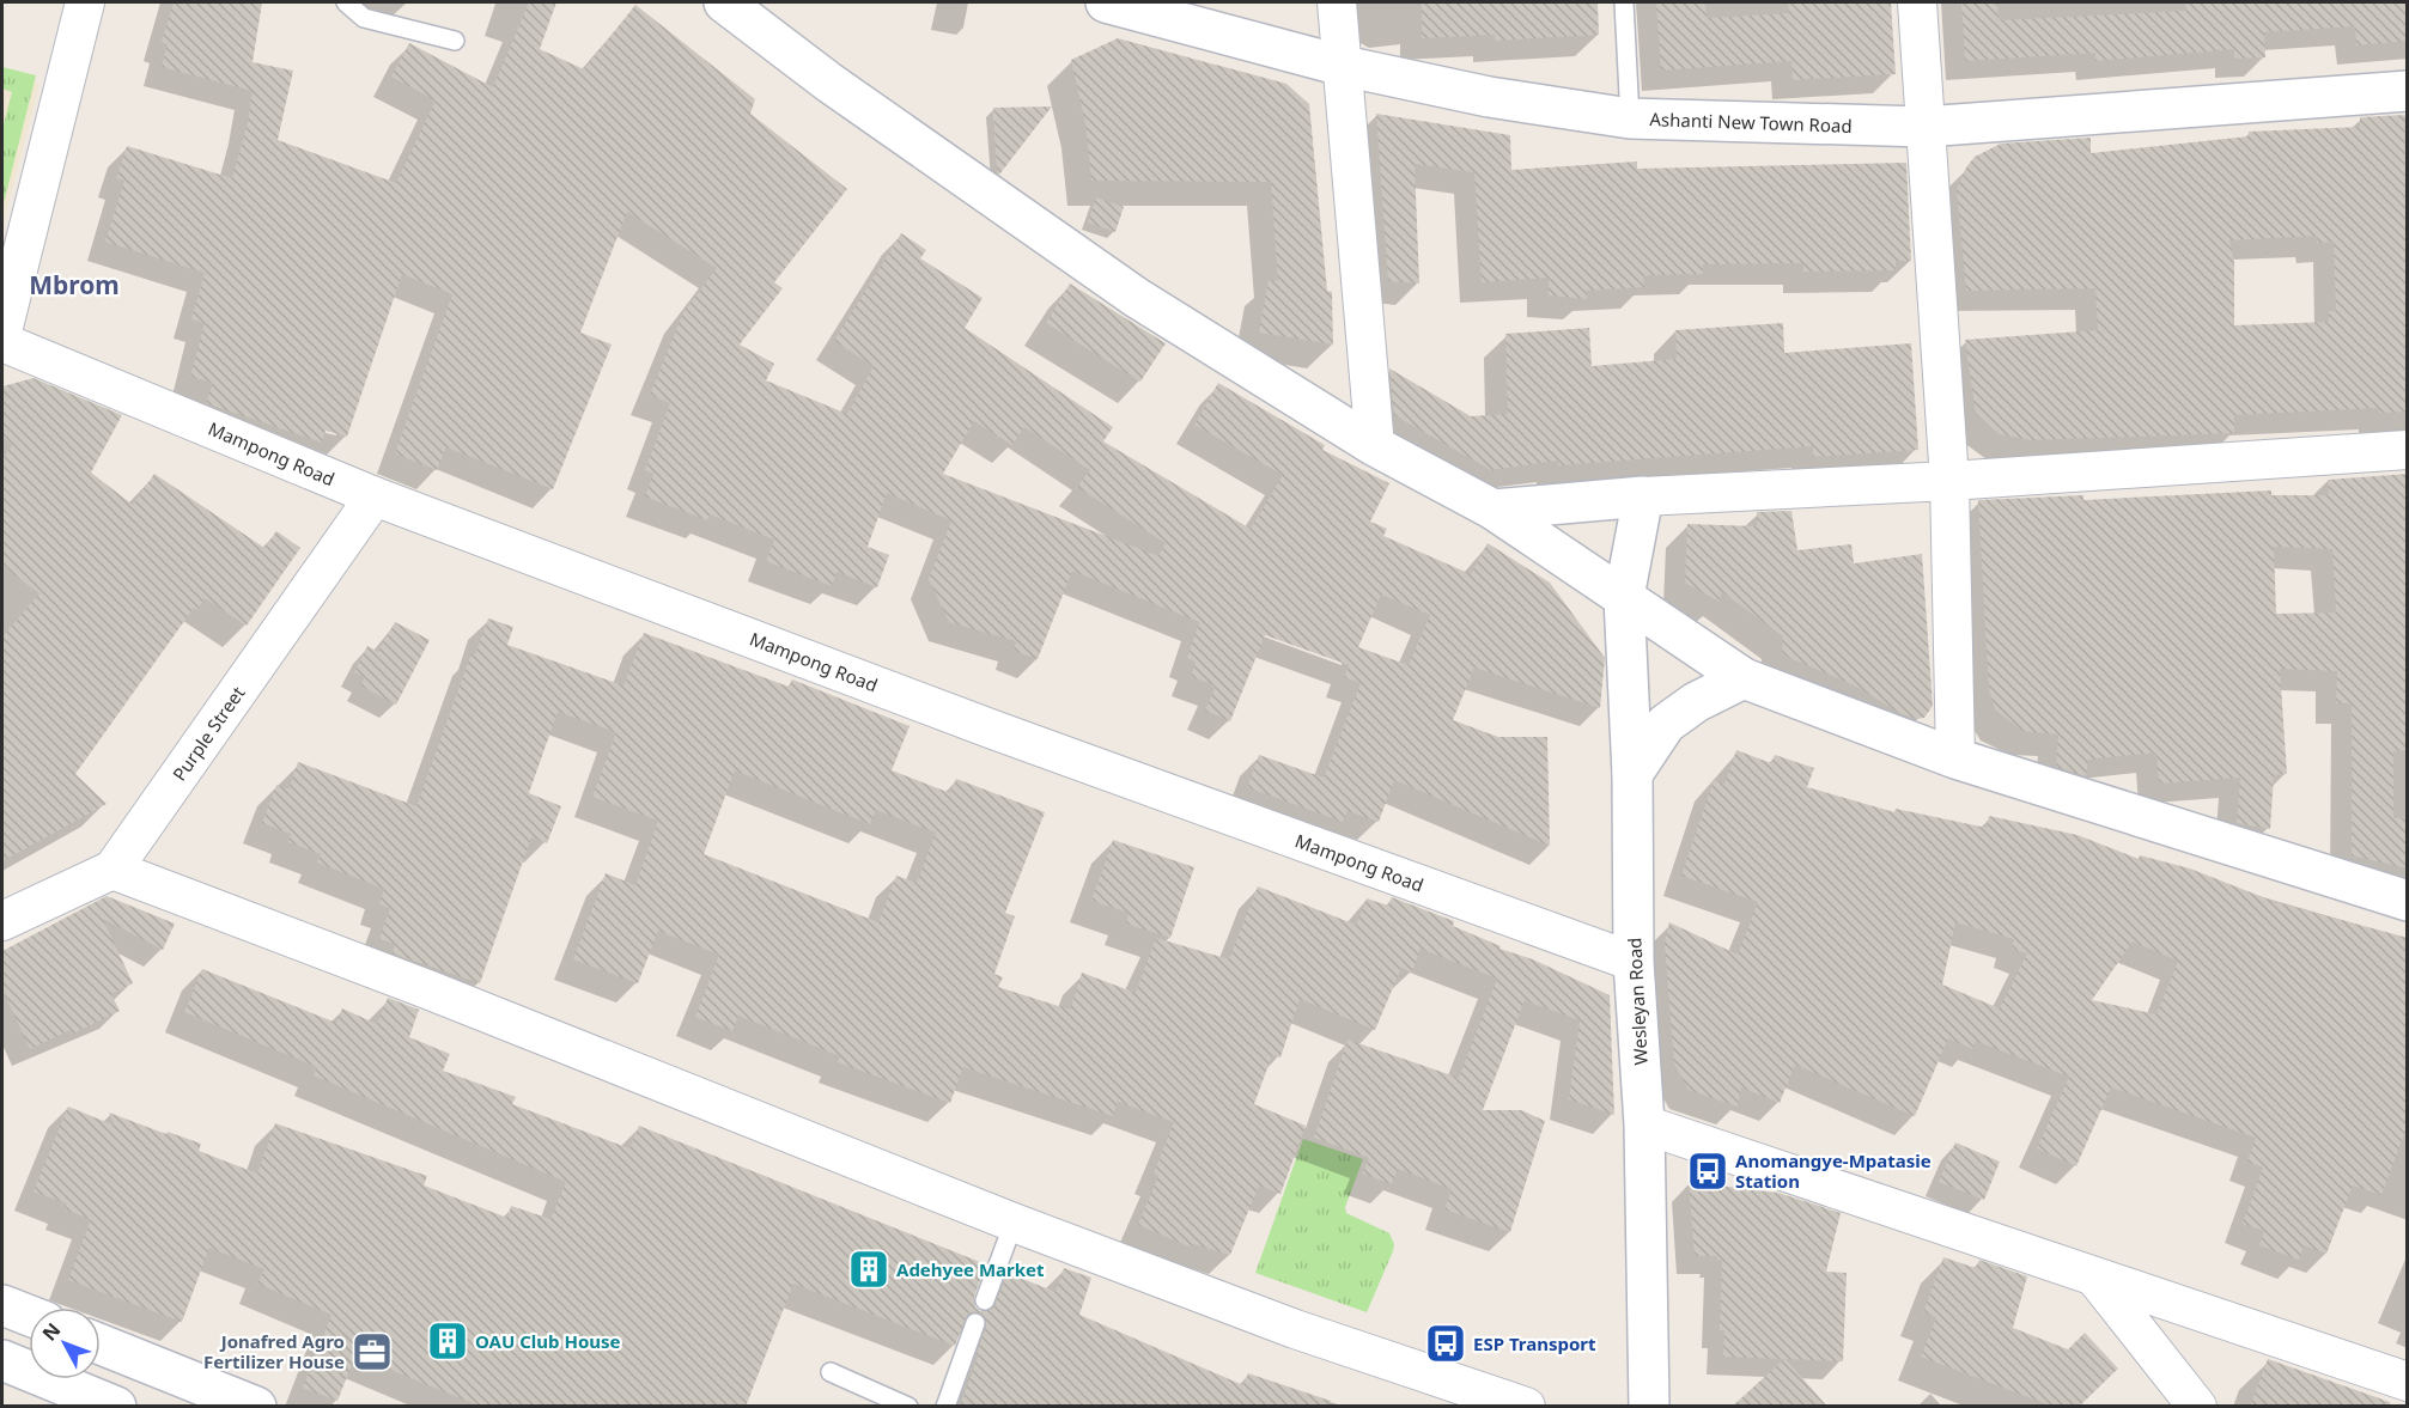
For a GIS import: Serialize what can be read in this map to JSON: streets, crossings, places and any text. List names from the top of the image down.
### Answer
{
  "streets": {
    "street": [
      "Ashanti New Town Road",
      "Mampong Road",
      "Purple Street",
      "Wesleyan Road"
    ]
  },
  "crossings": [
    ["Mampong Road", "Purple Street"],
    ["Mampong Road", "Wesleyan Road"]
  ],
  "districts": ["Mbrom"],
  "places": {
    "bus stop": ["Anomangye-Mpatasie Station", "ESP Transport"],
    "building": ["Adehyee Market", "OAU Club House"],
    "office": ["Jonafred Agro Fertilizer House"]
  },
  "north": "top left"
}
